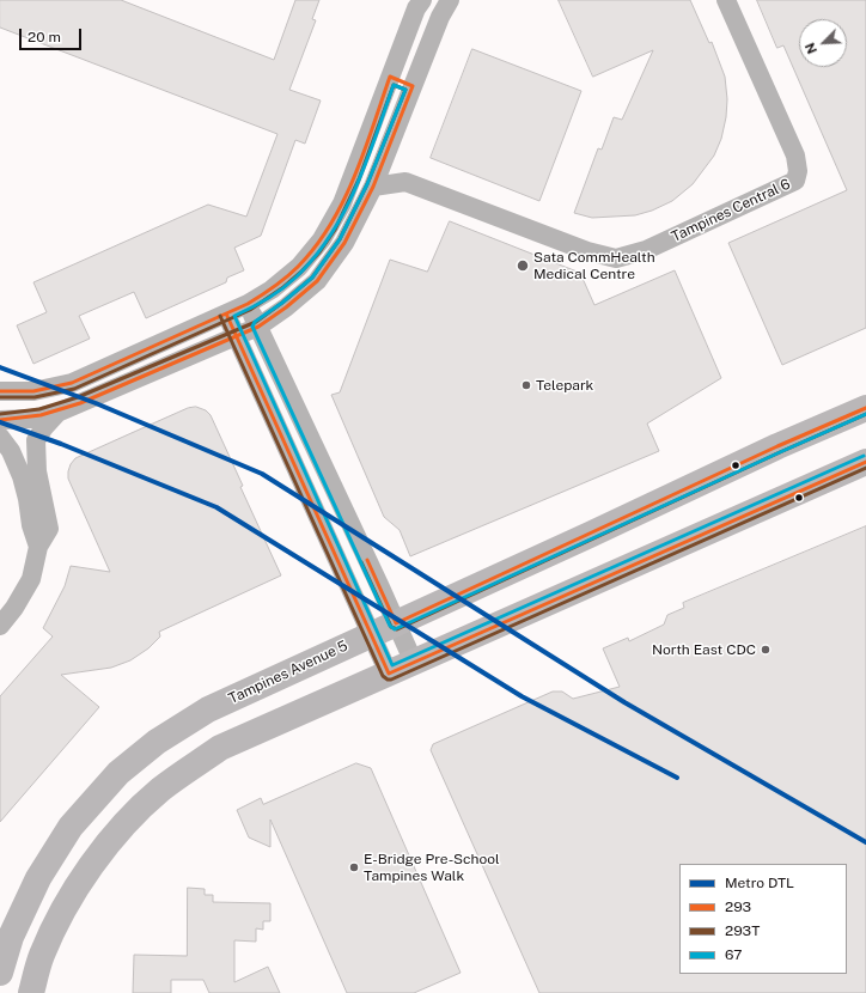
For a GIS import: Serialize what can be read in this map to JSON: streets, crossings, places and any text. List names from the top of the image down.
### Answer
{
  "streets": {
    "main road": ["Tampines Avenue 5"],
    "street": ["Tampines Central 6"]
  },
  "places": [
    "Sata CommHealth Medical Centre",
    "Telepark",
    "North East CDC",
    "E-Bridge Pre-School Tampines Walk"
  ],
  "lines": [
    "transit line 293",
    "transit line 293T",
    "transit line 67",
    "metro line DTL"
  ],
  "legend": [
    "Metro DTL",
    "293",
    "293T",
    "67"
  ],
  "scale_bar": "20 m",
  "north": "bottom left"
}
